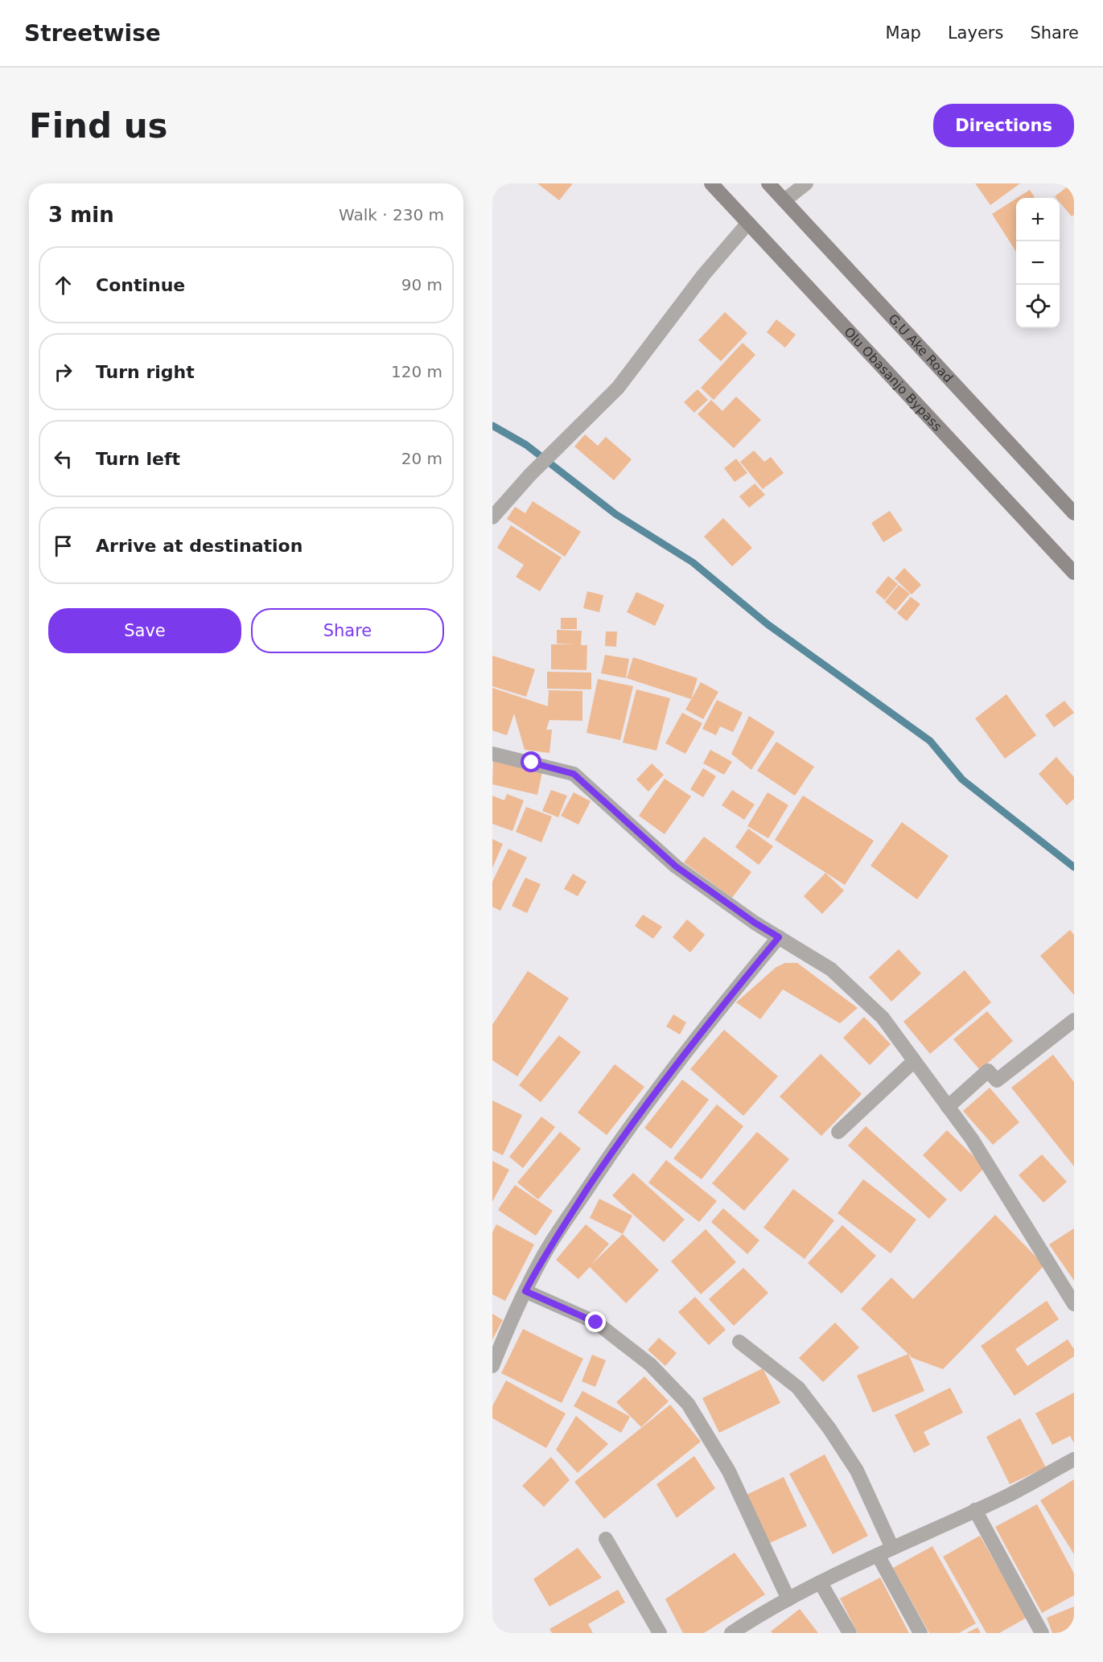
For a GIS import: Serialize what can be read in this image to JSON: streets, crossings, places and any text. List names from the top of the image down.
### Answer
{
  "streets": {
    "main road": ["G.U Ake Road", "Olu Obasanjo Bypass"]
  },
  "page": {
    "header": "Streetwise",
    "nav": ["Map", "Layers", "Share"],
    "buttons": [
      "Directions",
      ["Save", "Share"]
    ],
    "title": "Find us",
    "heading": ["3 min", "Walk · 230 m"],
    "map_buttons": ["+", "−"],
    "list": [
      ["Continue", "90 m"],
      ["Turn right", "120 m"],
      ["Turn left", "20 m"],
      "Arrive at destination"
    ]
  }
}
